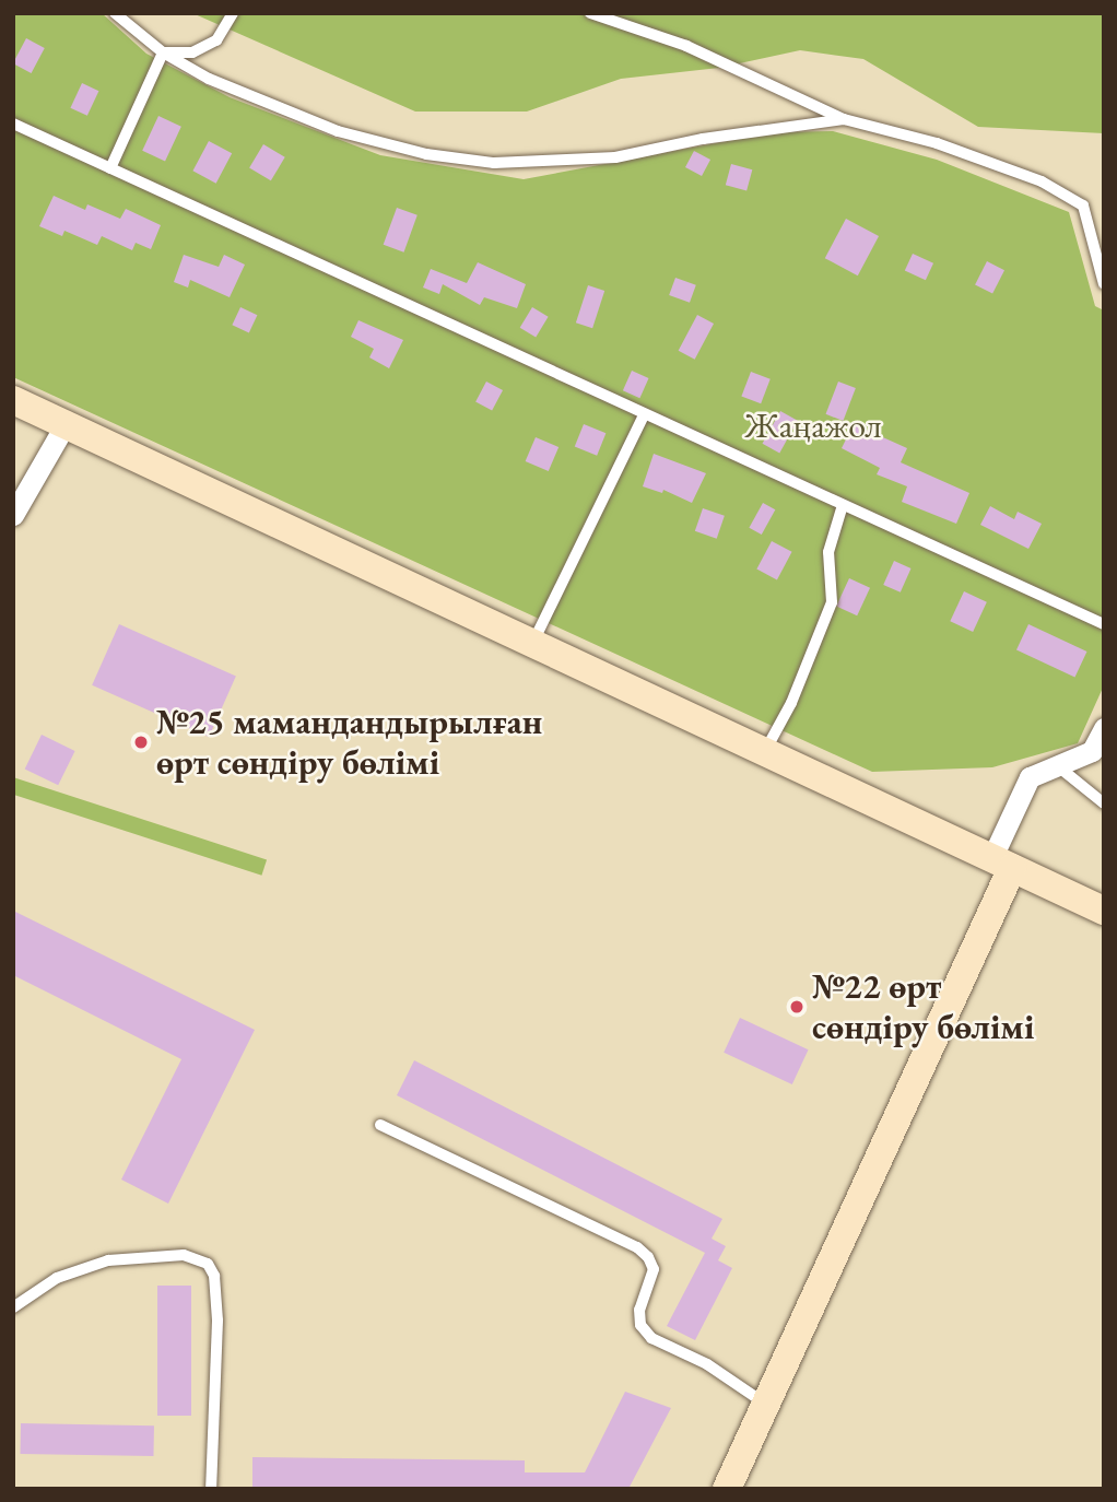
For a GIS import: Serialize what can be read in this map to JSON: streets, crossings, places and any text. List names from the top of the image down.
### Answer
{
  "parks": ["Жаңажол"],
  "places": ["№25 мамандандырылған өрт сөндіру бөлімі", "№22 өрт сөндіру бөлімі"]
}
